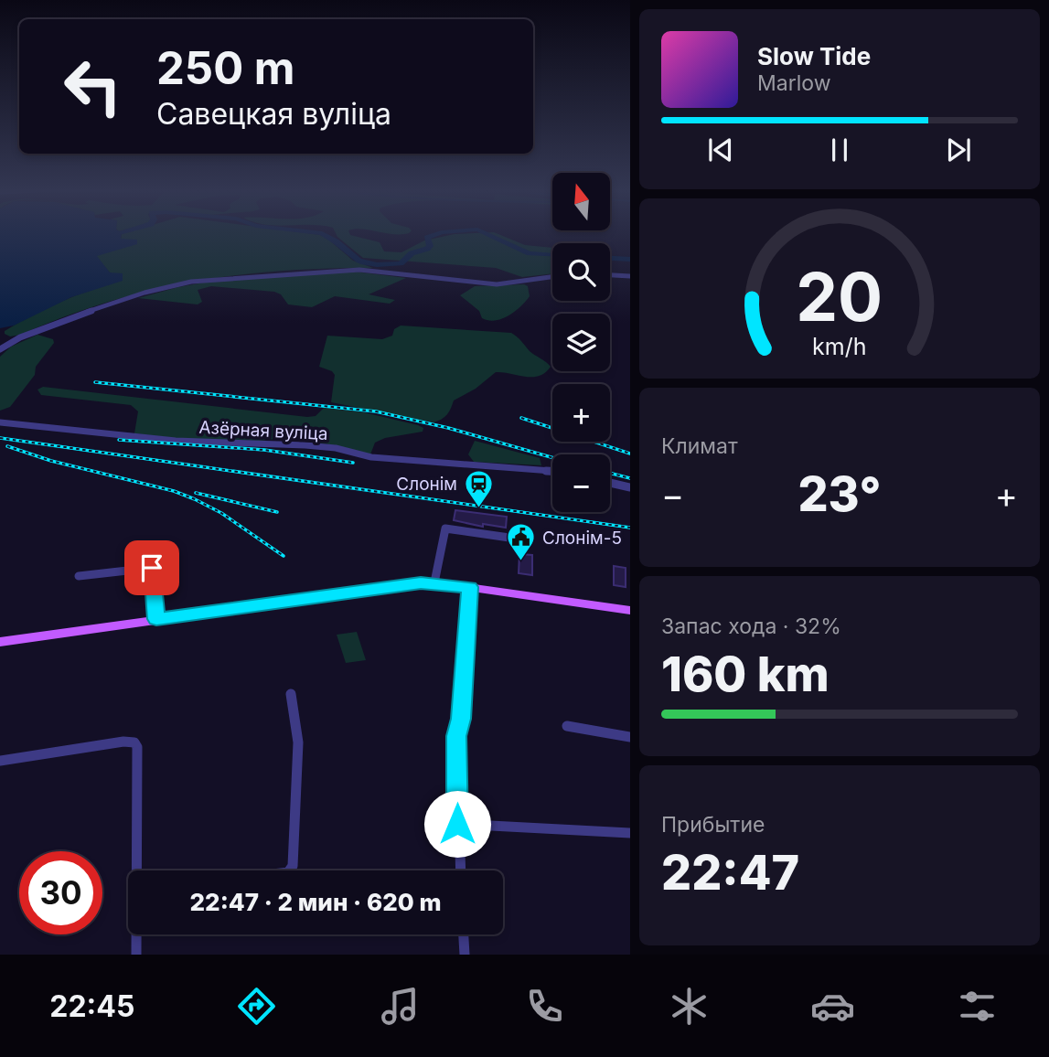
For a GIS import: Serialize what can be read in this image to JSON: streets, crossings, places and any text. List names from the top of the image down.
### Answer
{
  "streets": {
    "street": ["Азёрная вуліца"]
  },
  "places": {
    "station": ["Слонім"],
    "public building": ["Слонім-5"]
  },
  "north": "top",
  "page": {
    "turn": ["250 m", "Савецкая вуліца"],
    "song": ["Slow Tide", "Marlow"],
    "map_buttons": ["+", "−"],
    "tile": [
      "Климат",
      ["Запас хода · 32%", "160 km"],
      ["Прибытие", "22:47"]
    ],
    "heat": ["−", "23°", "+"],
    "limit": "30",
    "trip": "22:47 · 2 мин · 620 m",
    "tabs": "22:45",
    "gauge": ["20", "km/h"]
  }
}
